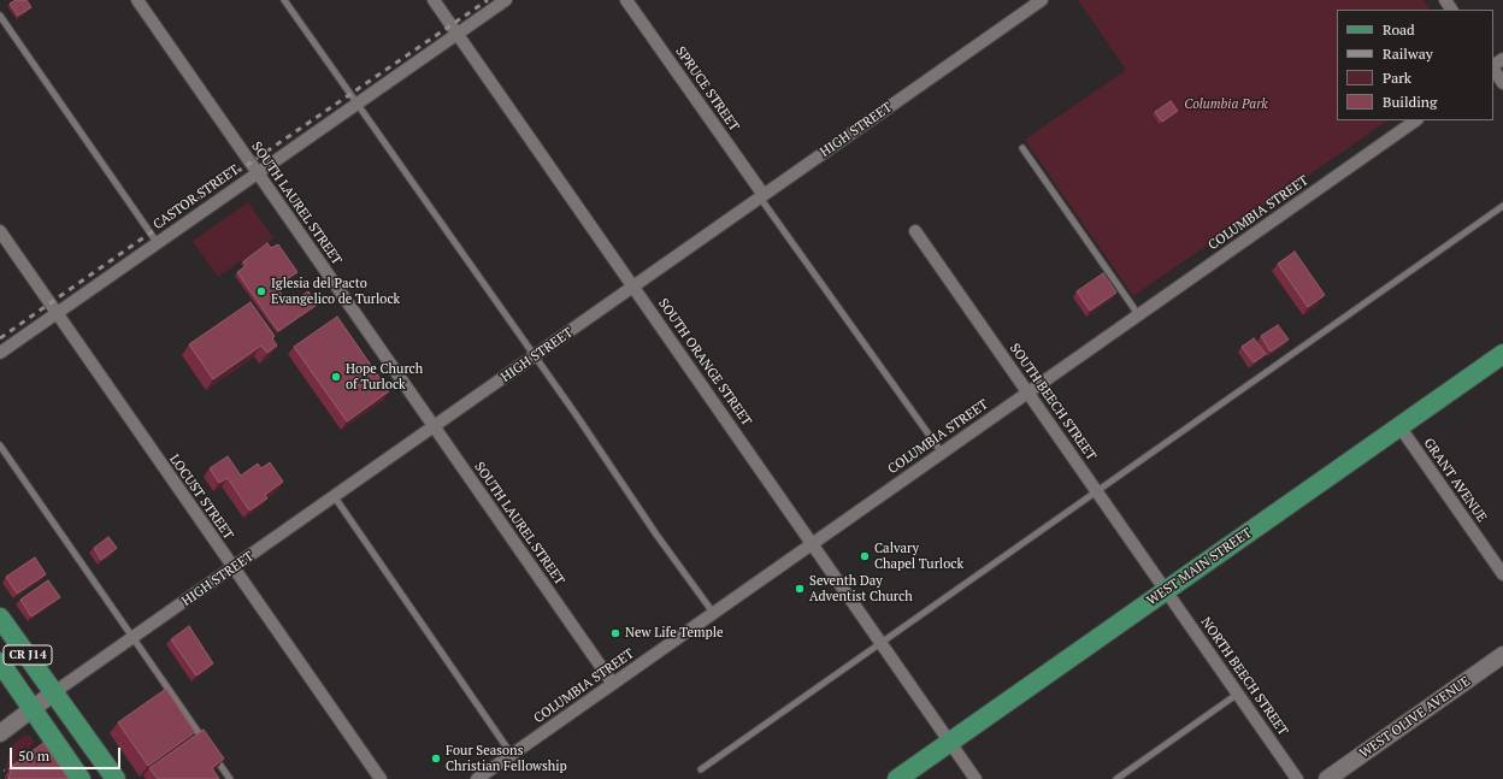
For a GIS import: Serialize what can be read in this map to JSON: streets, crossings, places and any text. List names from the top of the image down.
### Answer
{
  "streets": {
    "main road": ["WEST MAIN STREET", "CR J14"],
    "street": [
      "SPRUCE STREET",
      "HIGH STREET",
      "CASTOR STREET",
      "SOUTH LAUREL STREET",
      "COLUMBIA STREET",
      "SOUTH ORANGE STREET",
      "SOUTH BEECH STREET",
      "GRANT AVENUE",
      "LOCUST STREET",
      "NORTH BEECH STREET",
      "WEST OLIVE AVENUE"
    ]
  },
  "crossings": [
    ["SPRUCE STREET", "HIGH STREET"],
    ["HIGH STREET", "SOUTH LAUREL STREET"],
    ["HIGH STREET", "SOUTH ORANGE STREET"],
    ["HIGH STREET", "LOCUST STREET"],
    ["HIGH STREET", "CR J14"],
    ["CASTOR STREET", "SOUTH LAUREL STREET"],
    ["CASTOR STREET", "SOUTH ORANGE STREET"],
    ["CASTOR STREET", "LOCUST STREET"],
    ["SOUTH LAUREL STREET", "COLUMBIA STREET"],
    ["COLUMBIA STREET", "SOUTH ORANGE STREET"],
    ["COLUMBIA STREET", "SOUTH BEECH STREET"],
    ["SOUTH ORANGE STREET", "WEST MAIN STREET"],
    ["SOUTH BEECH STREET", "WEST MAIN STREET"],
    ["SOUTH BEECH STREET", "NORTH BEECH STREET"],
    ["GRANT AVENUE", "WEST MAIN STREET"],
    ["WEST MAIN STREET", "NORTH BEECH STREET"]
  ],
  "parks": ["Columbia Park"],
  "places": [
    "Iglesia del Pacto Evangelico de Turlock",
    "Hope Church of Turlock",
    "Calvary Chapel Turlock",
    "Seventh Day Adventist Church",
    "New Life Temple",
    "Four Seasons Christian Fellowship"
  ],
  "legend": [
    "Road",
    "Railway",
    "Park",
    "Building"
  ],
  "scale_bar": "50 m"
}
